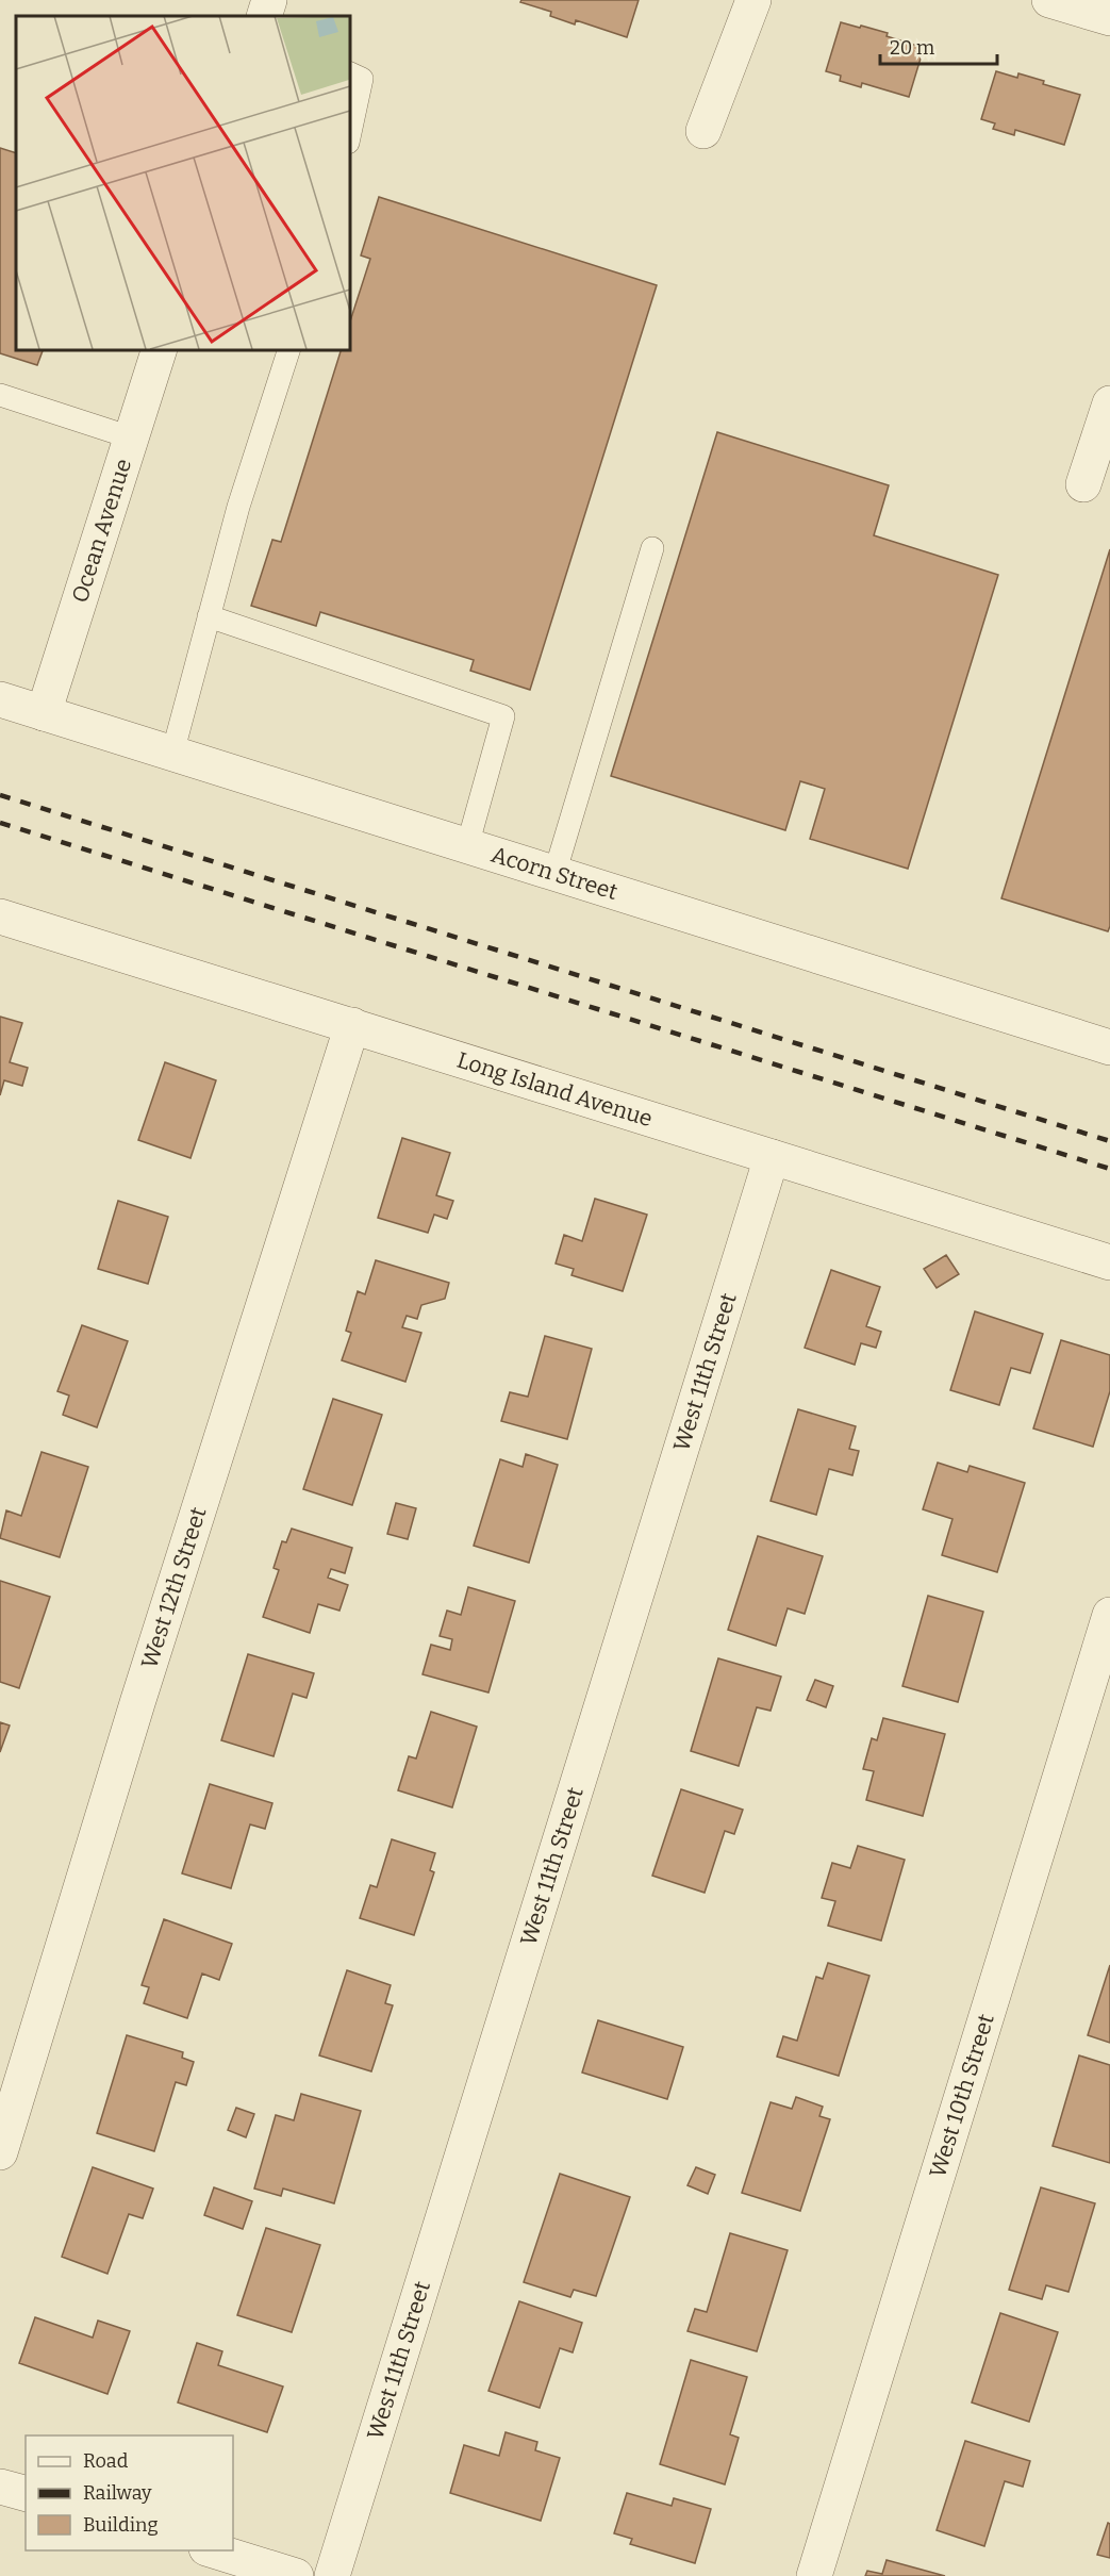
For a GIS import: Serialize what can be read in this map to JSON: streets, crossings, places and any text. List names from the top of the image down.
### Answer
{
  "streets": {
    "street": [
      "Ocean Avenue",
      "Acorn Street",
      "Long Island Avenue",
      "West 11th Street",
      "West 12th Street",
      "West 10th Street"
    ]
  },
  "crossings": [
    ["Ocean Avenue", "Acorn Street"],
    ["Long Island Avenue", "West 11th Street"],
    ["Long Island Avenue", "West 12th Street"]
  ],
  "legend": ["Road", "Railway", "Building"],
  "scale_bar": "20 m"
}
